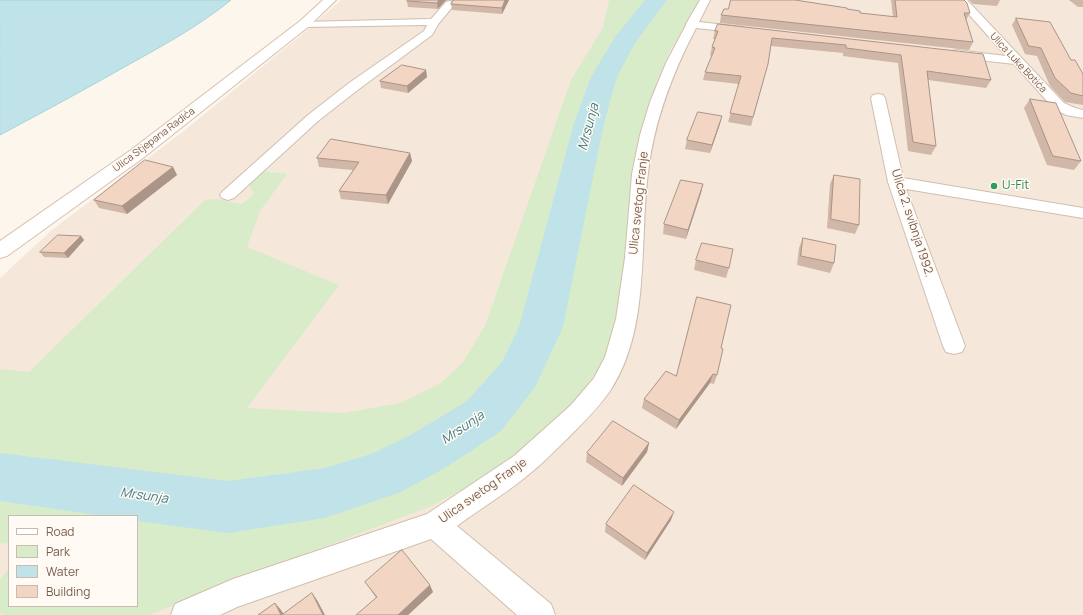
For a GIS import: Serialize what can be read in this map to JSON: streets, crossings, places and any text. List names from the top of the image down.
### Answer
{
  "streets": {
    "main road": ["Ulica Stjepana Radića"],
    "street": ["Ulica Luke Botića", "Ulica svetog Franje", "Ulica 2. svibnja 1992."]
  },
  "water": ["Mrsunja"],
  "places": ["U-Fit"],
  "legend": [
    "Road",
    "Park",
    "Water",
    "Building"
  ]
}
